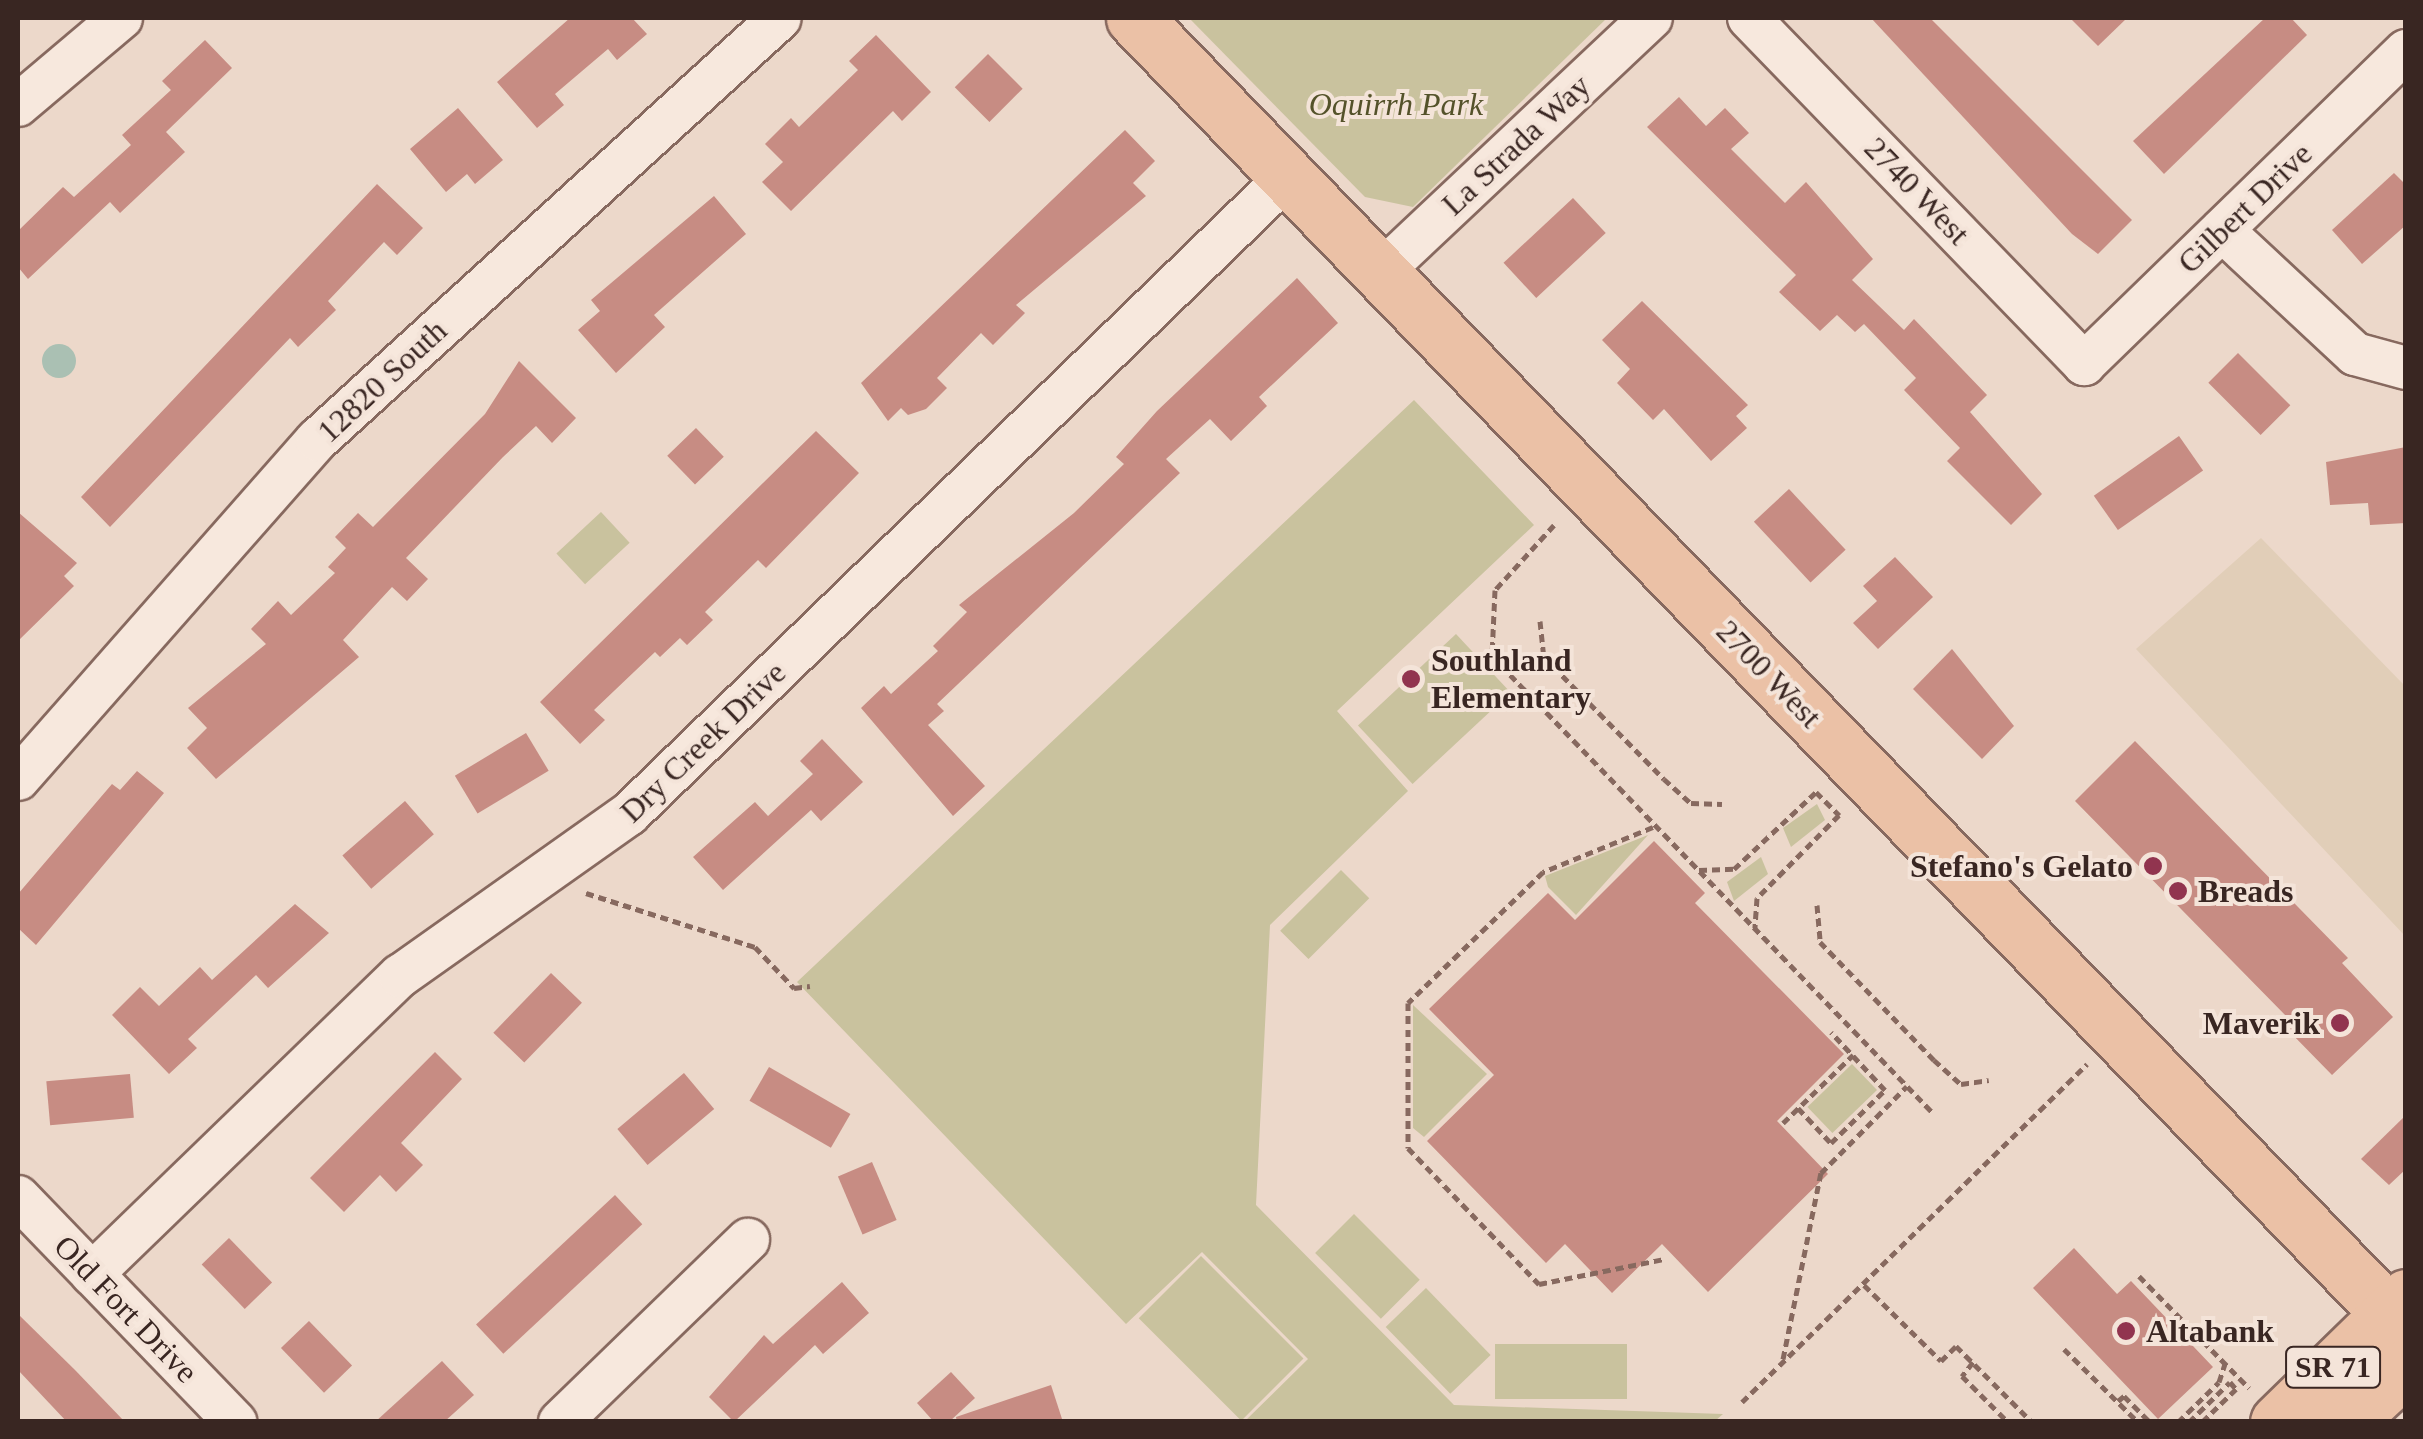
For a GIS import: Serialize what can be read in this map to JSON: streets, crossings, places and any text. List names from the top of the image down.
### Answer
{
  "streets": {
    "main road": ["2700 West", "SR 71"],
    "street": [
      "La Strada Way",
      "2740 West",
      "Gilbert Drive",
      "12820 South",
      "Dry Creek Drive",
      "Old Fort Drive"
    ]
  },
  "crossings": [
    ["La Strada Way", "2700 West"],
    ["2740 West", "Gilbert Drive"],
    ["2700 West", "Dry Creek Drive"],
    ["2700 West", "SR 71"],
    ["Dry Creek Drive", "Old Fort Drive"]
  ],
  "parks": ["Oquirrh Park"],
  "places": [
    "Southland Elementary",
    "Stefano's Gelato",
    "Breads",
    "Maverik",
    "Altabank"
  ]
}
